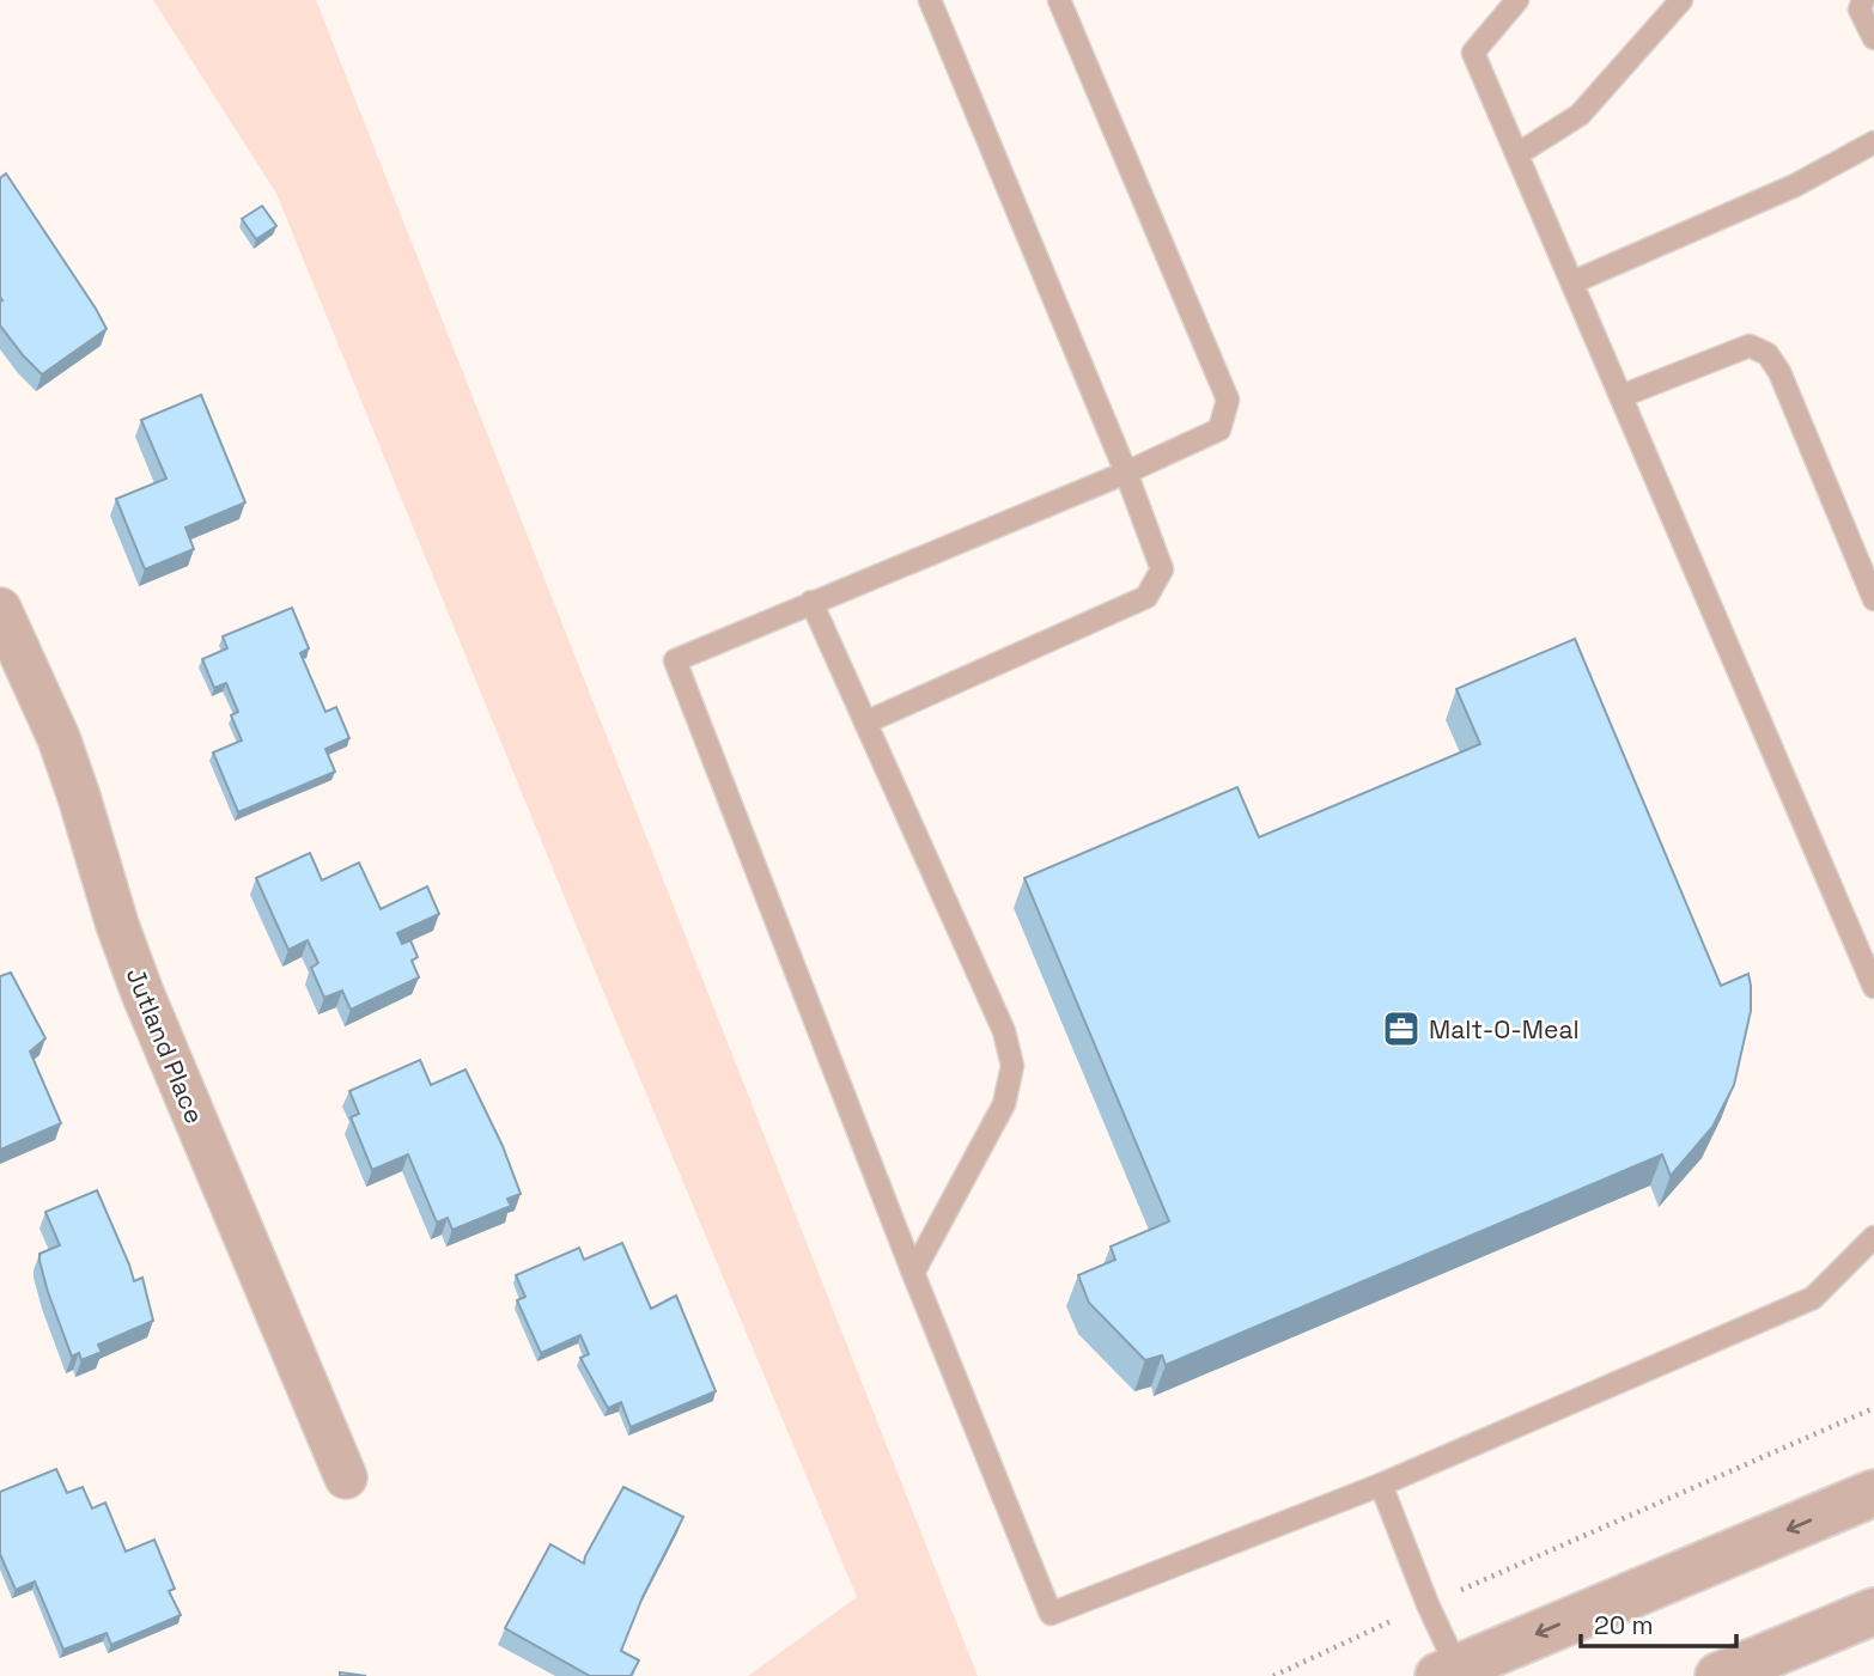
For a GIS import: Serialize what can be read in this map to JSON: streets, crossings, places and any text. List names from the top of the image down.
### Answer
{
  "streets": {
    "street": ["Jutland Place"]
  },
  "places": {
    "office": ["Malt-O-Meal"]
  },
  "scale_bar": "20 m"
}
